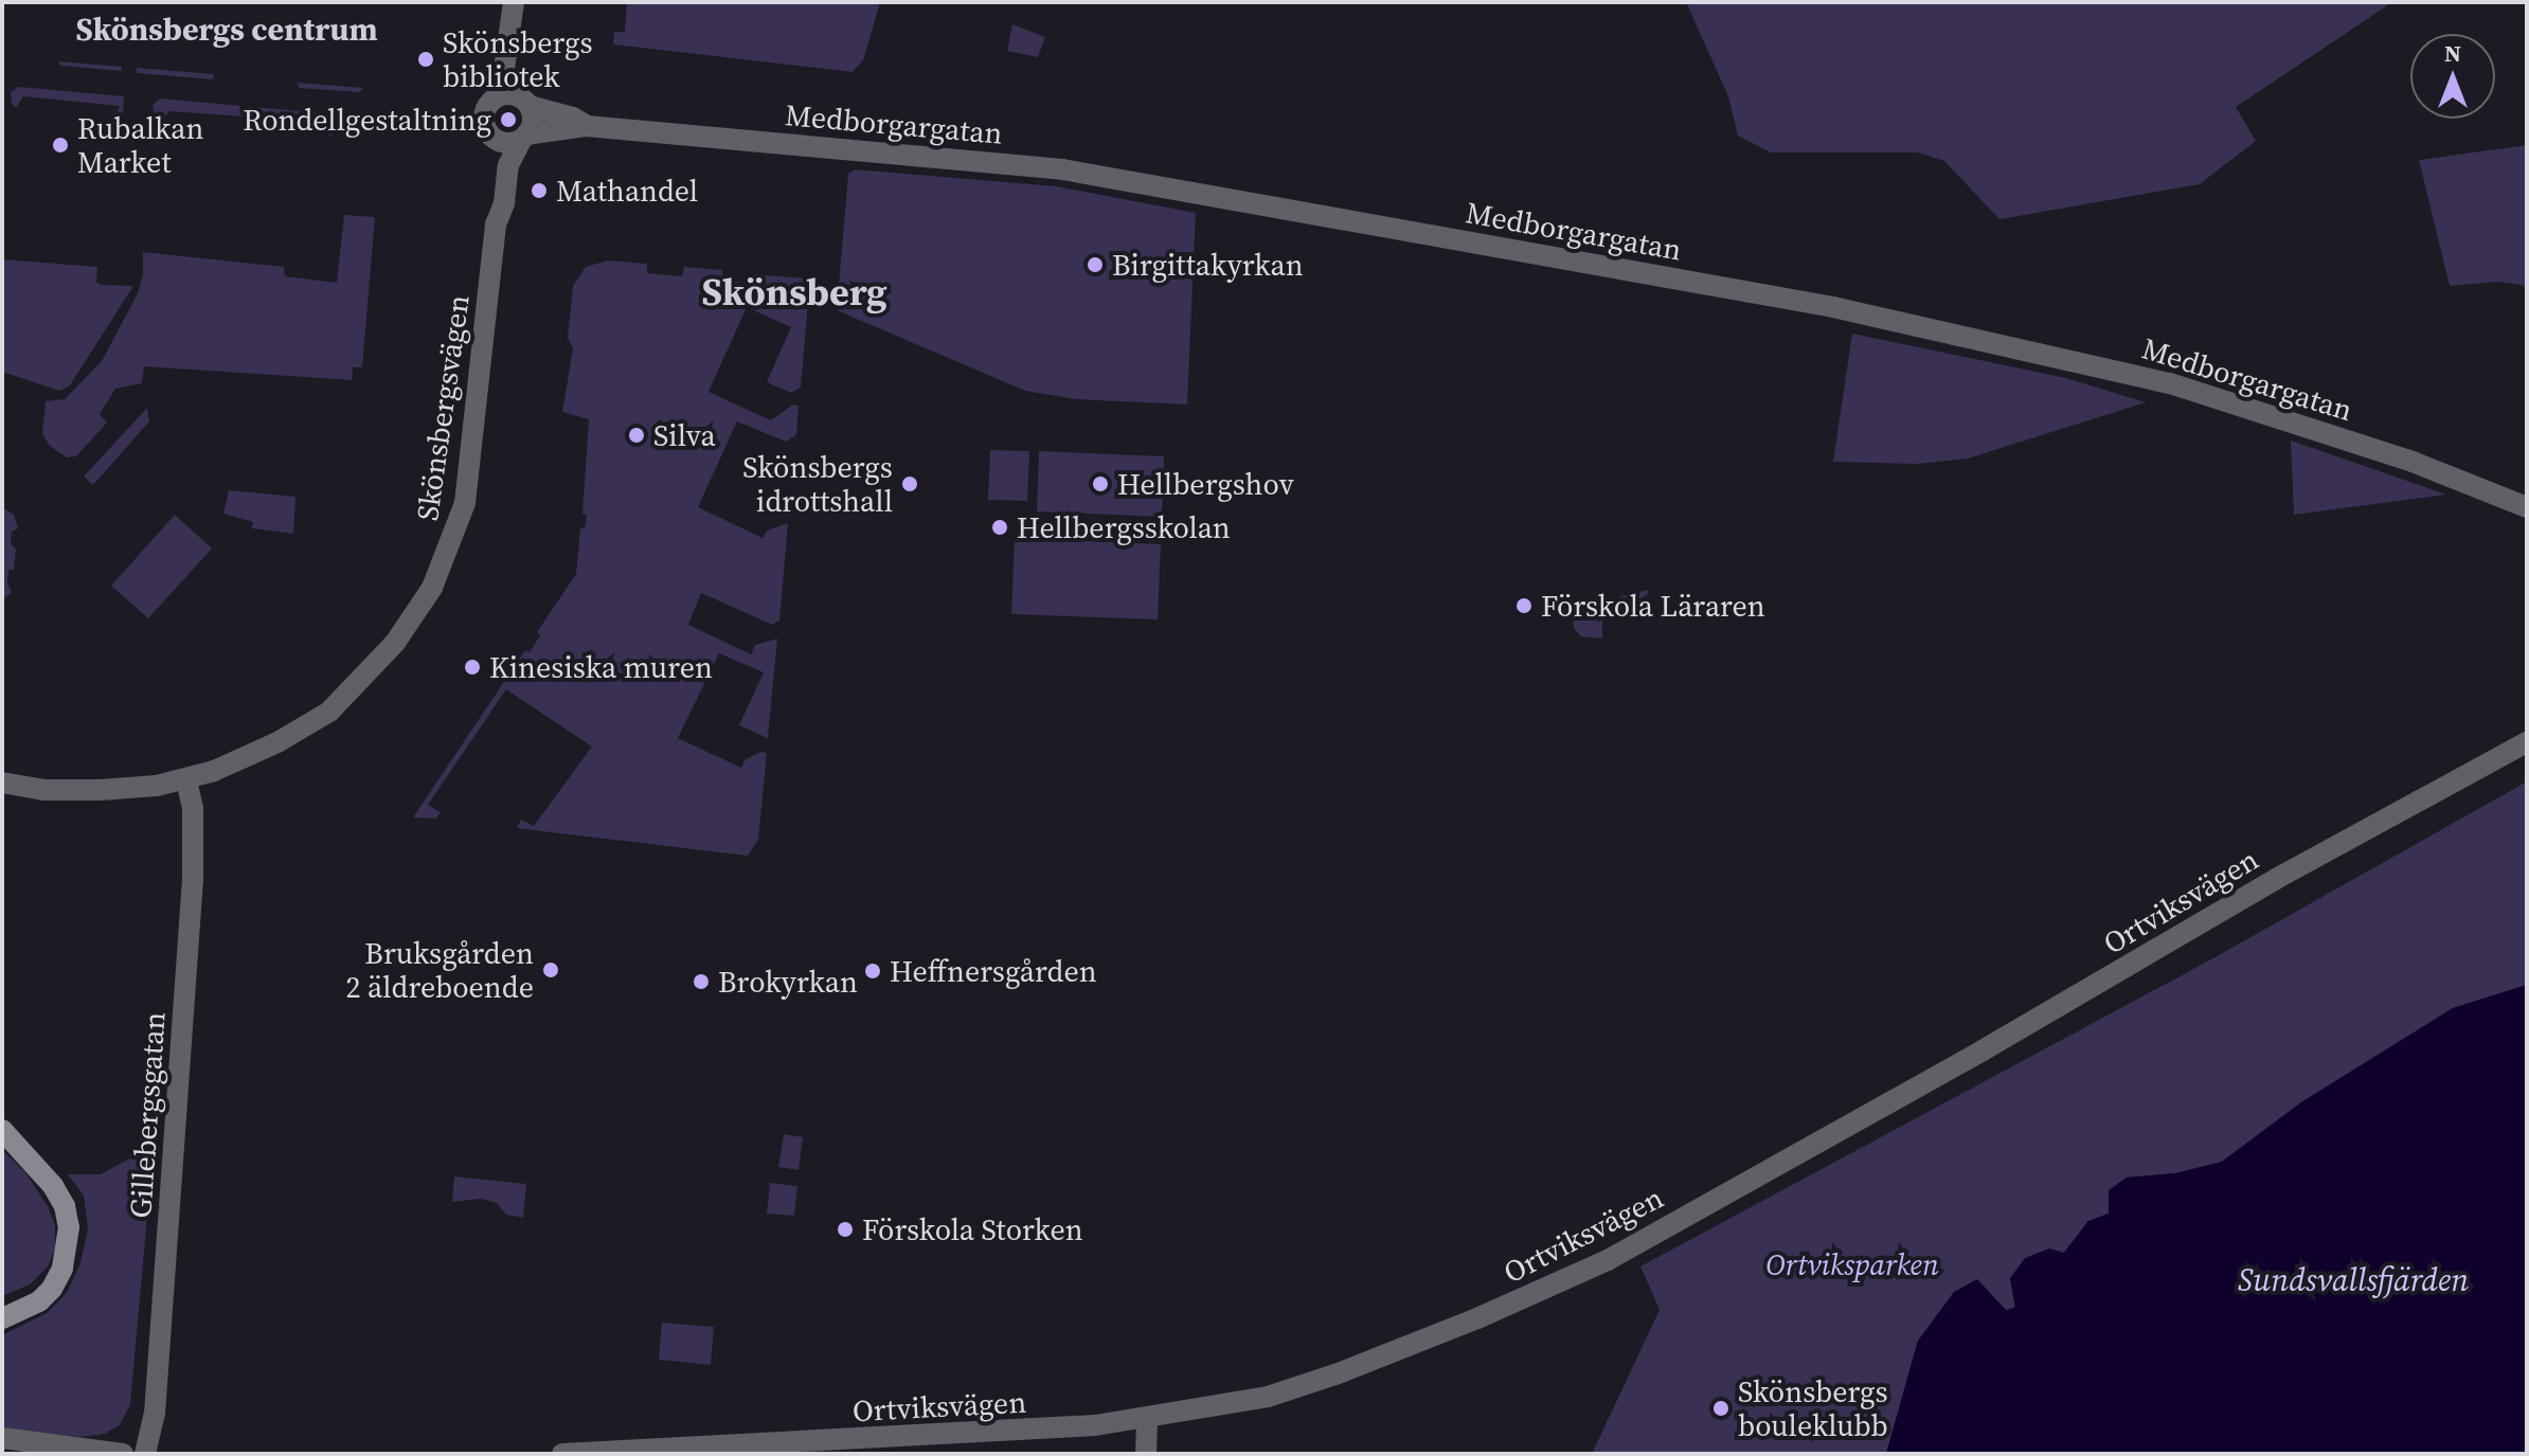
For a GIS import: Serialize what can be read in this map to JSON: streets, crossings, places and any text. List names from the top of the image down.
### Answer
{
  "streets": {
    "street": [
      "Medborgargatan",
      "Skönsbergsvägen",
      "Ortviksvägen",
      "Gillebergsgatan"
    ]
  },
  "crossings": [
    ["Medborgargatan", "Skönsbergsvägen"],
    ["Skönsbergsvägen", "Gillebergsgatan"]
  ],
  "districts": ["Skönsbergs centrum", "Skönsberg"],
  "water": ["Sundsvallsfjärden"],
  "parks": ["Ortviksparken"],
  "places": [
    "Skönsbergs bibliotek",
    "Rondellgestaltning",
    "Rubalkan Market",
    "Mathandel",
    "Birgittakyrkan",
    "Silva",
    "Skönsbergs idrottshall",
    "Hellbergshov",
    "Hellbergsskolan",
    "Förskola Läraren",
    "Kinesiska muren",
    "Bruksgården 2 äldreboende",
    "Heffnersgården",
    "Brokyrkan",
    "Förskola Storken",
    "Skönsbergs bouleklubb"
  ],
  "north": "top"
}
